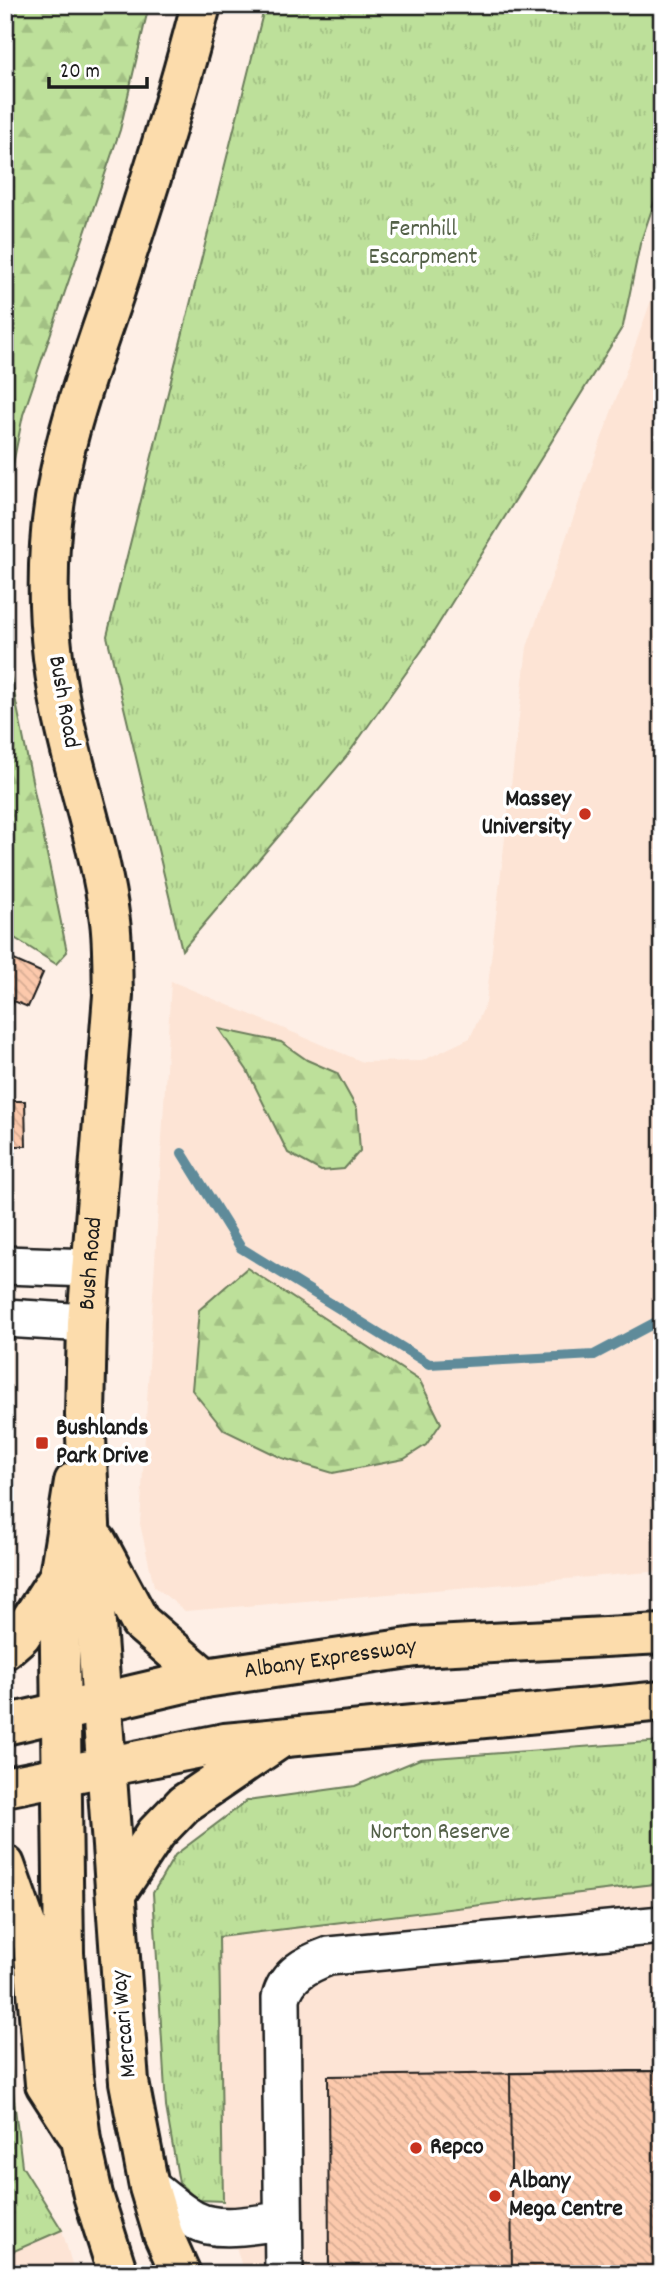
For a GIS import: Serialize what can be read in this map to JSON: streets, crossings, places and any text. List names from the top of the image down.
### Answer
{
  "streets": {
    "main road": ["Bush Road", "Albany Expressway", "Mercari Way"]
  },
  "crossings": [
    ["Bush Road", "Albany Expressway"],
    ["Bush Road", "Mercari Way"]
  ],
  "parks": ["Fernhill Escarpment", "Norton Reserve"],
  "places": {
    "other": ["Massey University", "Repco", "Albany Mega Centre"],
    "transit": ["Bushlands Park Drive"]
  },
  "scale_bar": "20 m"
}
